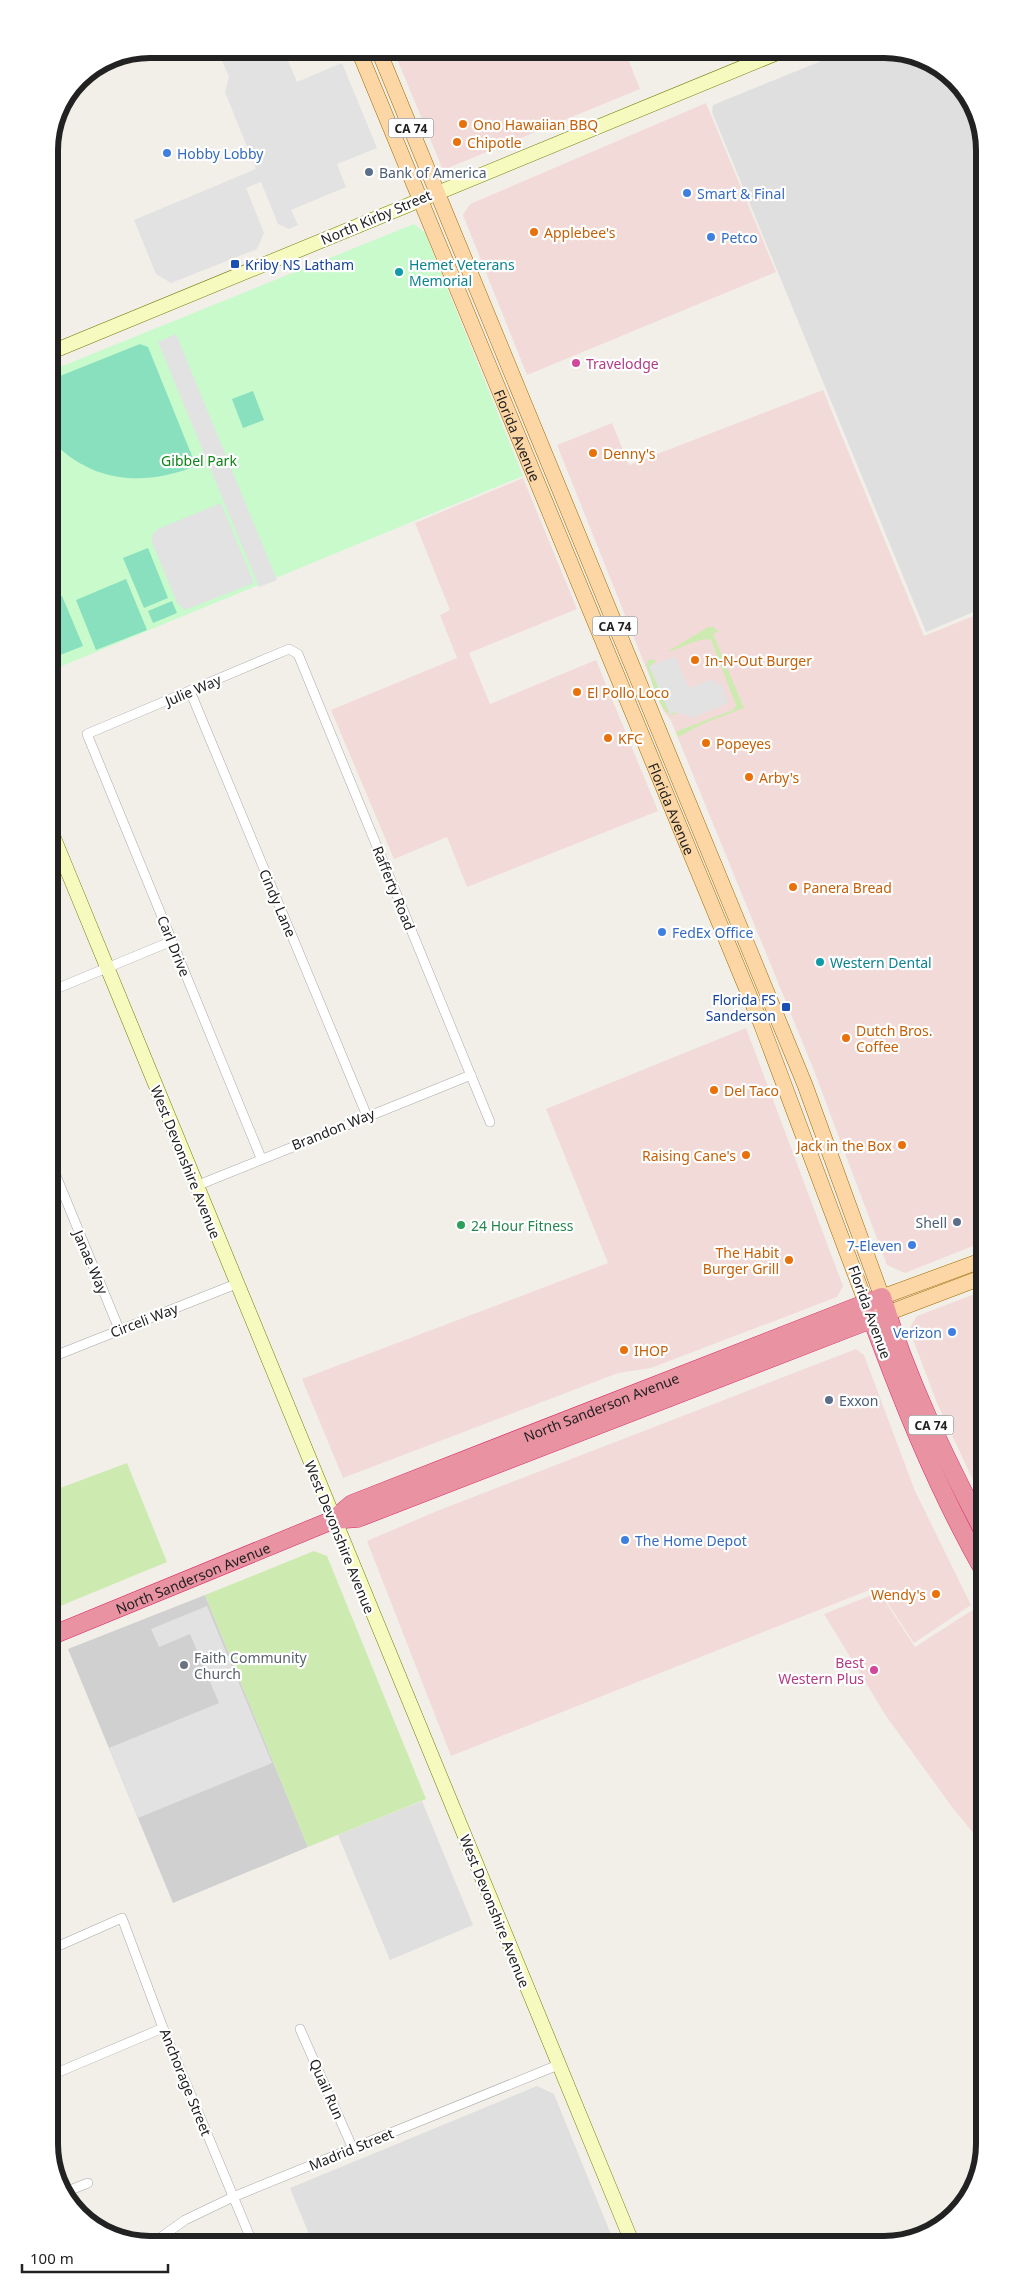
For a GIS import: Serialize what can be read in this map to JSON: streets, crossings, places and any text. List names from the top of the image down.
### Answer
{
  "streets": {
    "highway": ["CA 74", "Florida Avenue", "North Sanderson Avenue"],
    "street": [
      "North Kirby Street",
      "Julie Way",
      "Rafferty Road",
      "Cindy Lane",
      "Carl Drive",
      "Brandon Way",
      "West Devonshire Avenue",
      "Janae Way",
      "Circeli Way",
      "Anchorage Street",
      "Quail Run",
      "Madrid Street"
    ]
  },
  "crossings": [
    ["North Kirby Street", "Florida Avenue"],
    ["Florida Avenue", "North Sanderson Avenue"],
    ["Julie Way", "Rafferty Road"],
    ["Julie Way", "Cindy Lane"],
    ["Julie Way", "Carl Drive"],
    ["Rafferty Road", "Brandon Way"],
    ["Cindy Lane", "Brandon Way"],
    ["Carl Drive", "Brandon Way"],
    ["Brandon Way", "West Devonshire Avenue"],
    ["West Devonshire Avenue", "Circeli Way"],
    ["West Devonshire Avenue", "North Sanderson Avenue"],
    ["West Devonshire Avenue", "Madrid Street"],
    ["Janae Way", "Circeli Way"],
    ["Anchorage Street", "Madrid Street"],
    ["Quail Run", "Madrid Street"]
  ],
  "parks": ["Gibbel Park"],
  "places": {
    "other": [
      "Ono Hawaiian BBQ",
      "Chipotle",
      "Hobby Lobby",
      "Bank of America",
      "Smart & Final",
      "Applebee's",
      "Petco",
      "Hemet Veterans Memorial",
      "Travelodge",
      "Denny's",
      "In-N-Out Burger",
      "El Pollo Loco",
      "KFC",
      "Popeyes",
      "Arby's",
      "Panera Bread",
      "FedEx Office",
      "Western Dental",
      "Dutch Bros. Coffee",
      "Del Taco",
      "Jack in the Box",
      "Raising Cane's",
      "Shell",
      "24 Hour Fitness",
      "7-Eleven",
      "The Habit Burger Grill",
      "Verizon",
      "IHOP",
      "Exxon",
      "The Home Depot",
      "Wendy's",
      "Faith Community Church",
      "Best Western Plus"
    ],
    "transit": ["Kriby NS Latham", "Florida FS Sanderson"]
  },
  "scale_bar": "100 m"
}
